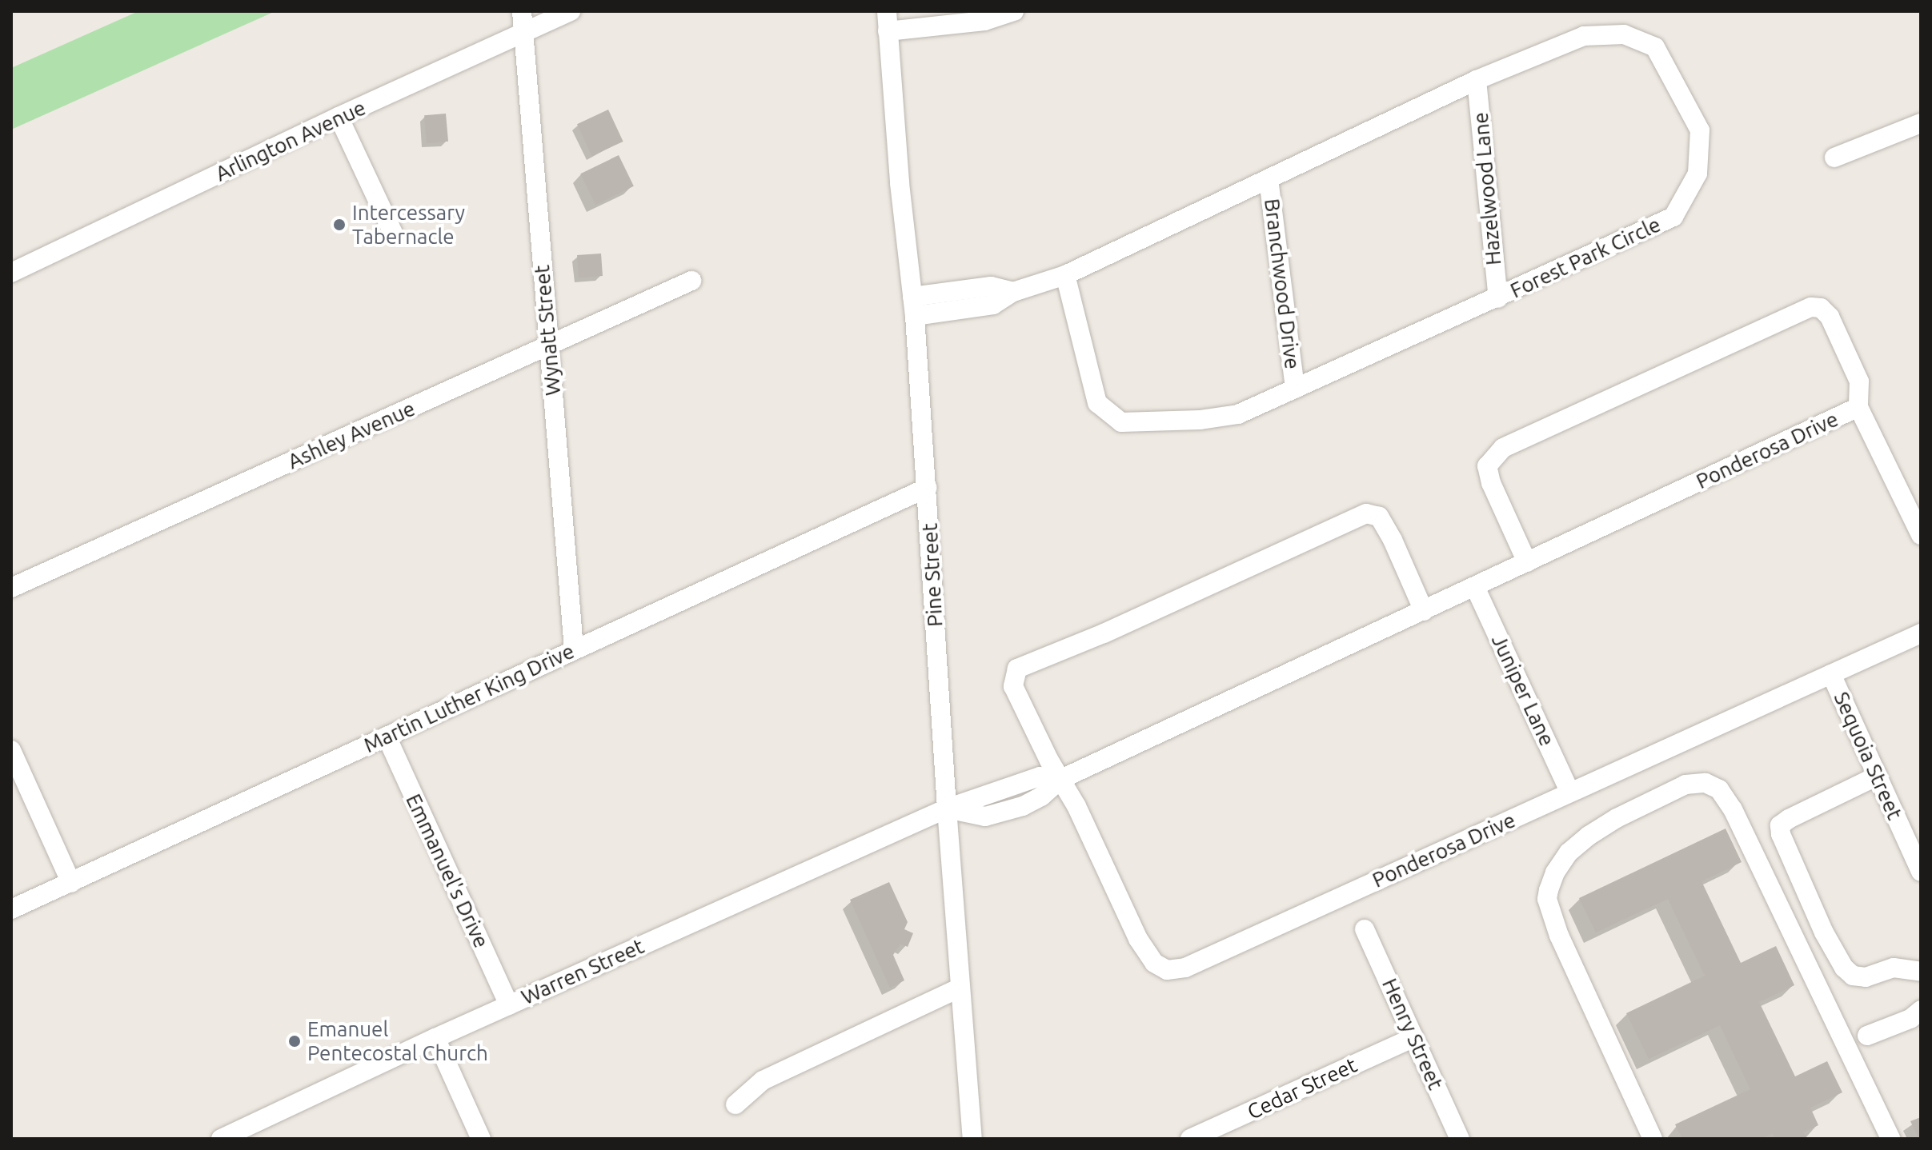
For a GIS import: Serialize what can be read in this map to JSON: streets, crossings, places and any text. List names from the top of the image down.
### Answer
{
  "streets": {
    "street": [
      "Arlington Avenue",
      "Hazelwood Lane",
      "Forest Park Circle",
      "Branchwood Drive",
      "Wynatt Street",
      "Ashley Avenue",
      "Ponderosa Drive",
      "Pine Street",
      "Juniper Lane",
      "Martin Luther King Drive",
      "Sequoia Street",
      "Emmanuel's Drive",
      "Warren Street",
      "Henry Street",
      "Cedar Street"
    ]
  },
  "crossings": [
    ["Arlington Avenue", "Wynatt Street"],
    ["Hazelwood Lane", "Forest Park Circle"],
    ["Forest Park Circle", "Branchwood Drive"],
    ["Forest Park Circle", "Pine Street"],
    ["Wynatt Street", "Ashley Avenue"],
    ["Wynatt Street", "Martin Luther King Drive"],
    ["Ponderosa Drive", "Pine Street"],
    ["Ponderosa Drive", "Juniper Lane"],
    ["Ponderosa Drive", "Sequoia Street"],
    ["Ponderosa Drive", "Warren Street"],
    ["Pine Street", "Martin Luther King Drive"],
    ["Pine Street", "Warren Street"],
    ["Martin Luther King Drive", "Emmanuel's Drive"],
    ["Emmanuel's Drive", "Warren Street"],
    ["Henry Street", "Cedar Street"]
  ],
  "places": ["Intercessary Tabernacle", "Emanuel Pentecostal Church"]
}
